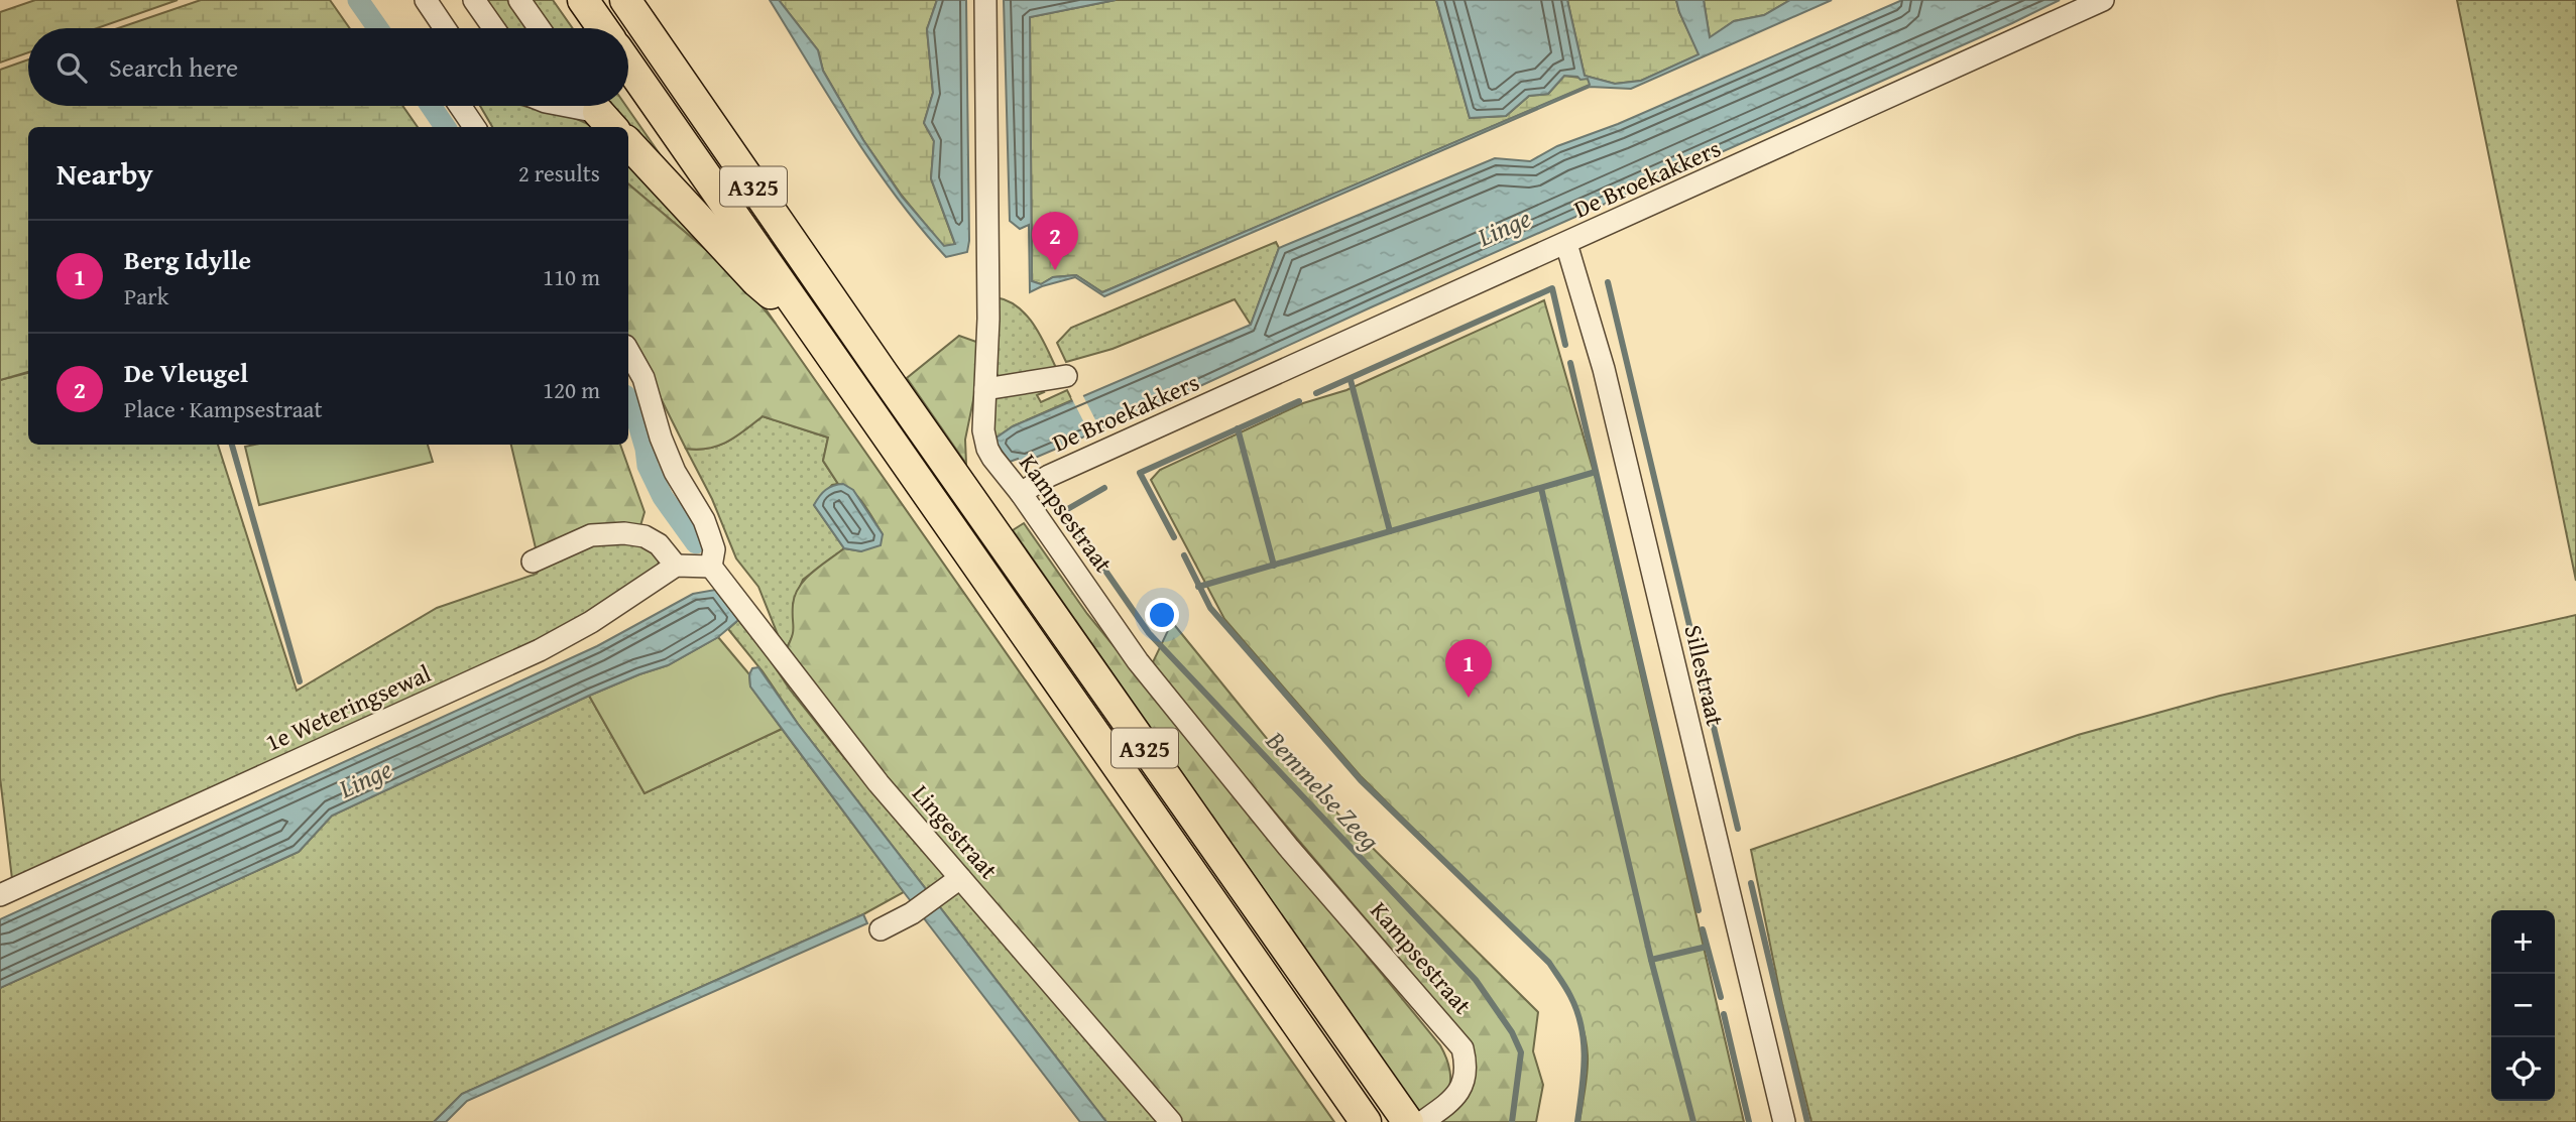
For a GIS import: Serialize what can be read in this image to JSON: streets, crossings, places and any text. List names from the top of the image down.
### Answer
{
  "streets": {
    "highway": ["A325"],
    "street": [
      "De Broekakkers",
      "Kampsestraat",
      "Sillestraat",
      "1e Weteringsewal",
      "Lingestraat"
    ]
  },
  "crossings": [
    ["De Broekakkers", "Kampsestraat"],
    ["De Broekakkers", "Sillestraat"]
  ],
  "water": ["Linge", "Bemmelse Zeeg"],
  "page": {
    "search": "Search here",
    "heading": ["Nearby", "2 results"],
    "pins": ["2", "1"],
    "list": [
      {
        "mark": "1",
        "name": "Berg Idylle",
        "note": "Park",
        "value": "110 m"
      },
      {
        "mark": "2",
        "name": "De Vleugel",
        "note": "Place · Kampsestraat",
        "value": "120 m"
      }
    ],
    "map_buttons": ["+", "−"]
  }
}
